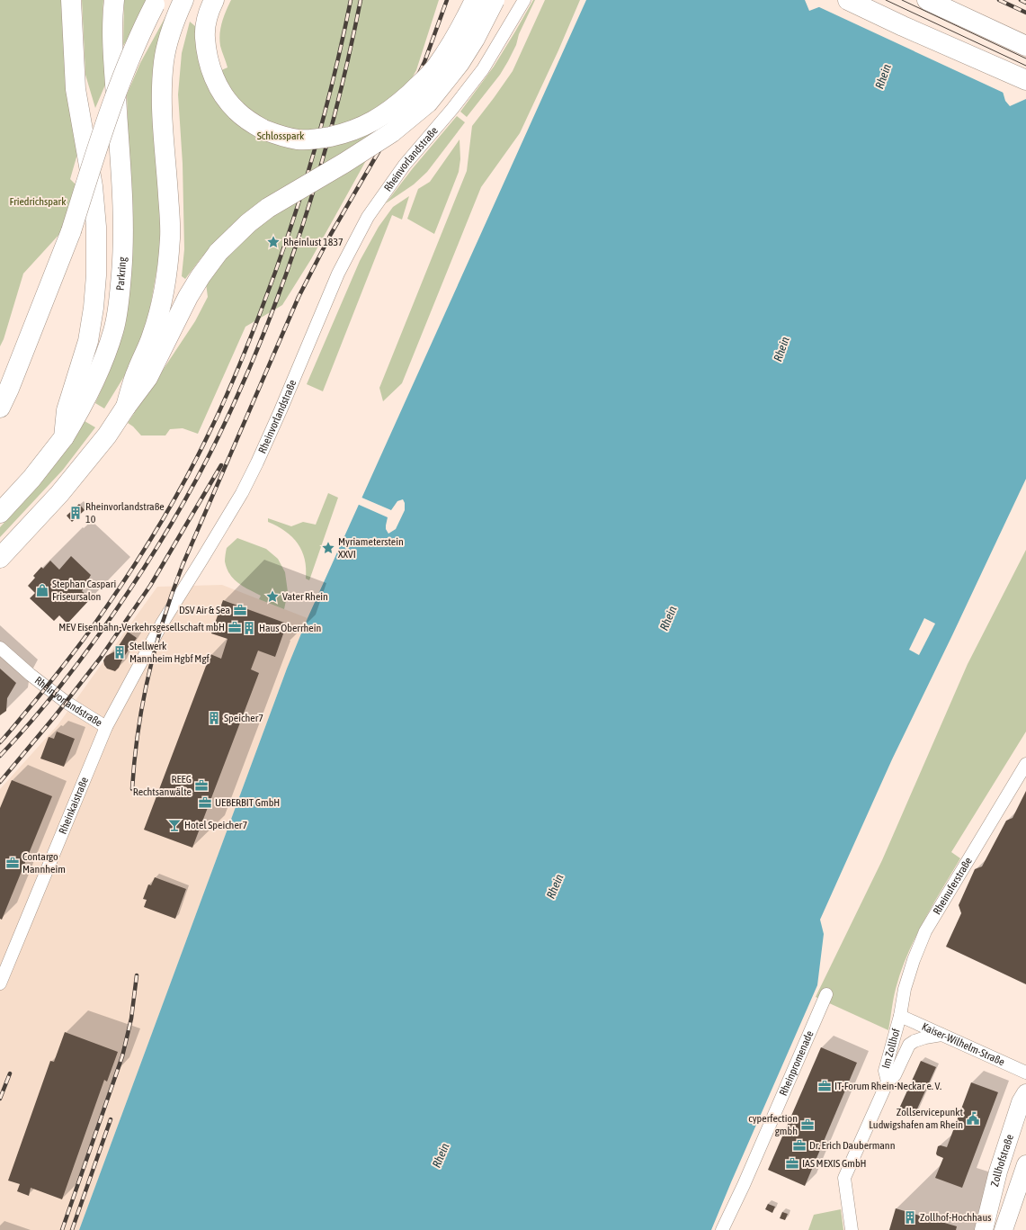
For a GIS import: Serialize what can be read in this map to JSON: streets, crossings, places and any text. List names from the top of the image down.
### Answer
{
  "streets": {
    "main road": ["Parkring", "Zollhofstraße"],
    "street": [
      "Rheinvorlandstraße",
      "Rheinkaistraße",
      "Rheinuferstraße",
      "Kaiser-Wilhelm-Straße",
      "Im Zollhof",
      "Rheinpromenade"
    ]
  },
  "crossings": [
    ["Rheinvorlandstraße", "Rheinkaistraße"],
    ["Rheinuferstraße", "Kaiser-Wilhelm-Straße"],
    ["Rheinuferstraße", "Im Zollhof"],
    ["Kaiser-Wilhelm-Straße", "Im Zollhof"]
  ],
  "water": ["Rhein"],
  "parks": ["Schlosspark", "Friedrichspark"],
  "places": {
    "place": ["Rheinlust 1837", "Myriameterstein XXVI", "Vater Rhein"],
    "building": [
      "Rheinvorlandstraße 10",
      "Haus Oberrhein",
      "Stellwerk Mannheim Hgbf Mgf",
      "Speicher7",
      "Zollhof-Hochhaus"
    ],
    "shop": ["Stephan Caspari Friseursalon"],
    "office": [
      "DSV Air & Sea",
      "MEV Eisenbahn-Verkehrsgesellschaft mbH",
      "REEG Rechtsanwälte",
      "UEBERBIT GmbH",
      "Contargo Mannheim",
      "IT-Forum Rhein-Neckar e. V.",
      "cyperfection gmbh",
      "Dr. Erich Daubermann",
      "IAS MEXIS GmbH"
    ],
    "bar": ["Hotel Speicher7"],
    "public building": ["Zollservicepunkt Ludwigshafen am Rhein"]
  }
}
